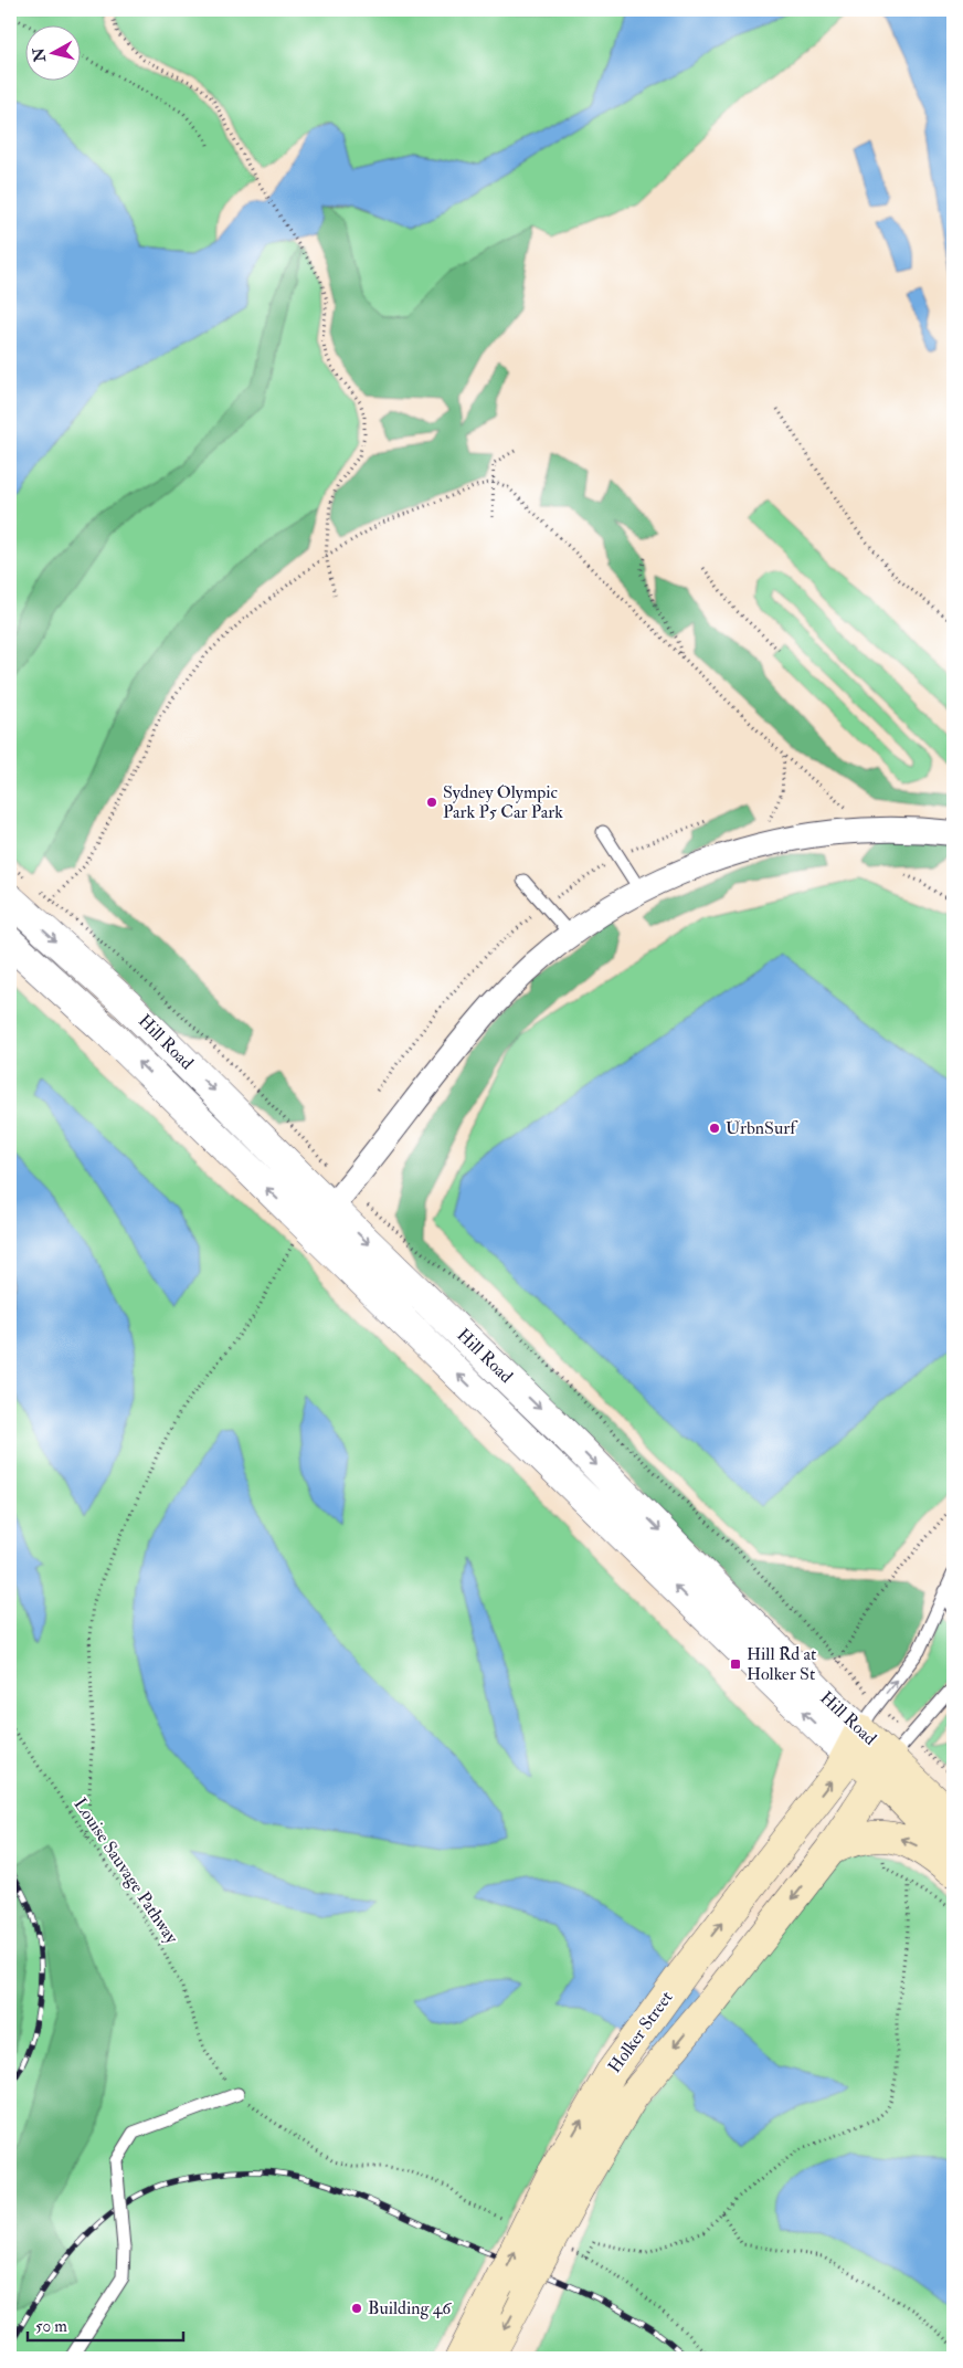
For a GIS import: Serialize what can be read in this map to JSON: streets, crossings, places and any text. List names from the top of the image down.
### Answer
{
  "streets": {
    "main road": ["Hill Road", "Holker Street"],
    "path": ["Louise Sauvage Pathway"]
  },
  "crossings": [
    ["Hill Road", "Holker Street"]
  ],
  "places": {
    "other": ["Sydney Olympic Park P5 Car Park", "UrbnSurf", "Building 46"],
    "transit": ["Hill Rd at Holker St"]
  },
  "scale_bar": "50 m",
  "north": "left"
}
